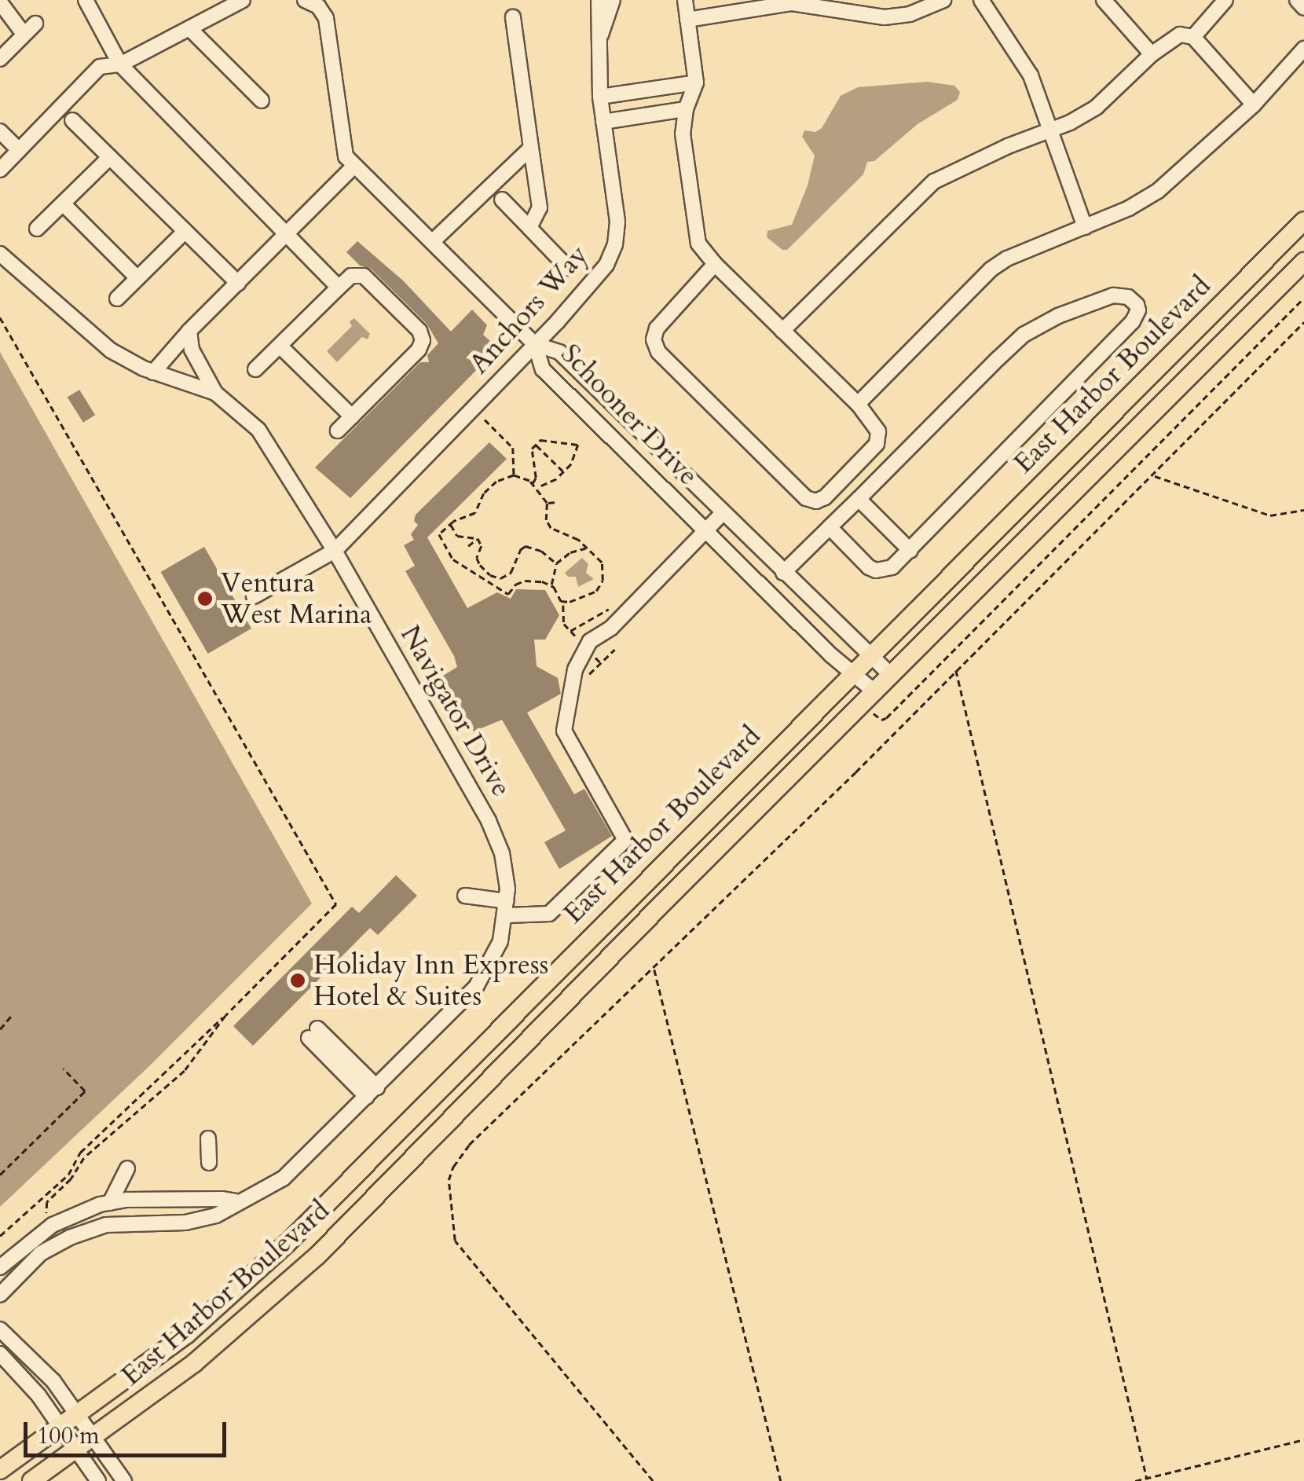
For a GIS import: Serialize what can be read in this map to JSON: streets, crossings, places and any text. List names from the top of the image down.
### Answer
{
  "streets": {
    "main road": ["East Harbor Boulevard"],
    "street": ["Anchors Way", "Schooner Drive", "Navigator Drive"]
  },
  "crossings": [
    ["Anchors Way", "Schooner Drive"],
    ["Anchors Way", "Navigator Drive"],
    ["East Harbor Boulevard", "Schooner Drive"]
  ],
  "places": ["Ventura West Marina", "Holiday Inn Express Hotel & Suites"],
  "scale_bar": "100 m"
}
